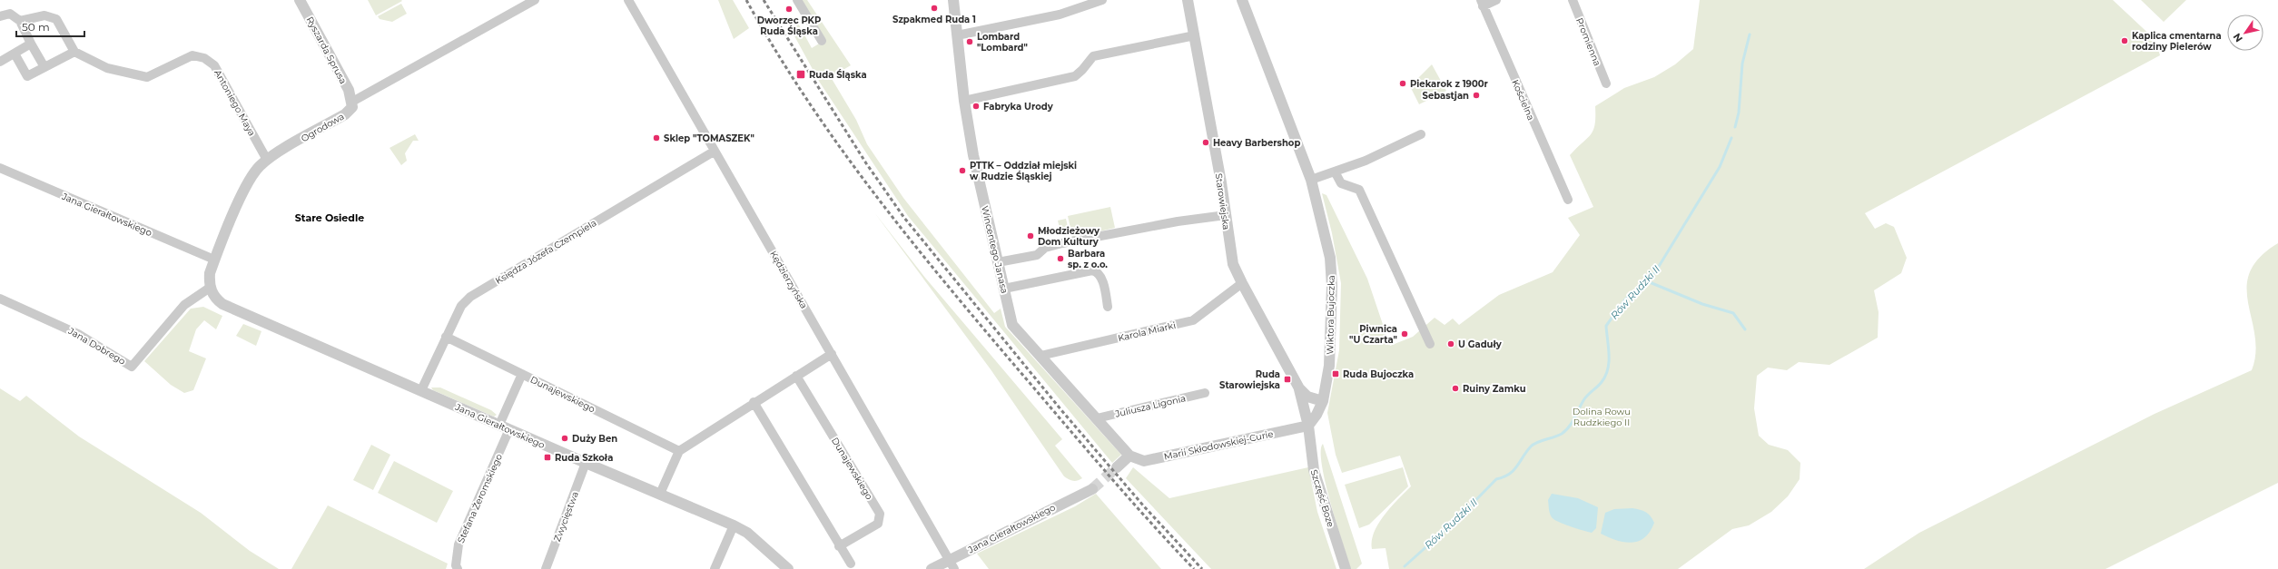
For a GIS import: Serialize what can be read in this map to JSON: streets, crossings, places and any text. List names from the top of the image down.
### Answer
{
  "streets": {
    "street": [
      "Promienna",
      "Ryszarda Sprusa",
      "Kościelna",
      "Antoniego Maya",
      "Ogrodowa",
      "Starowiejska",
      "Jana Gierałtowskiego",
      "Wincentego Janasa",
      "Księdza Józefa Czempiela",
      "Kędzierzyńska",
      "Wiktora Bujoczka",
      "Karola Miarki",
      "Jana Dobrego",
      "Dunajewskiego",
      "Juliusza Ligonia",
      "Marii Skłodowskiej-Curie",
      "Stefana Żeromskiego",
      "Szczęść Boze",
      "Zwycięstwa"
    ]
  },
  "crossings": [
    ["Ryszarda Sprusa", "Ogrodowa"],
    ["Antoniego Maya", "Ogrodowa"],
    ["Ogrodowa", "Jana Gierałtowskiego"],
    ["Ogrodowa", "Jana Dobrego"],
    ["Starowiejska", "Wiktora Bujoczka"],
    ["Starowiejska", "Karola Miarki"],
    ["Starowiejska", "Marii Skłodowskiej-Curie"],
    ["Starowiejska", "Szczęść Boze"],
    ["Jana Gierałtowskiego", "Księdza Józefa Czempiela"],
    ["Jana Gierałtowskiego", "Kędzierzyńska"],
    ["Jana Gierałtowskiego", "Jana Dobrego"],
    ["Jana Gierałtowskiego", "Stefana Żeromskiego"],
    ["Jana Gierałtowskiego", "Zwycięstwa"],
    ["Wincentego Janasa", "Karola Miarki"],
    ["Wincentego Janasa", "Juliusza Ligonia"],
    ["Wincentego Janasa", "Marii Skłodowskiej-Curie"],
    ["Księdza Józefa Czempiela", "Kędzierzyńska"],
    ["Księdza Józefa Czempiela", "Dunajewskiego"],
    ["Wiktora Bujoczka", "Marii Skłodowskiej-Curie"],
    ["Wiktora Bujoczka", "Szczęść Boze"],
    ["Marii Skłodowskiej-Curie", "Szczęść Boze"]
  ],
  "districts": ["Stare Osiedle"],
  "water": ["Rów Rudzki II"],
  "parks": ["Dolina Rowu Rudzkiego II"],
  "places": {
    "other": [
      "Szpakmed Ruda 1",
      "Dworzec PKP Ruda Śląska",
      "Kaplica cmentarna rodziny Pielerów",
      "Lombard \"Lombard\"",
      "Piekarok z 1900r",
      "Sebastjan",
      "Fabryka Urody",
      "Sklep \"TOMASZEK\"",
      "Heavy Barbershop",
      "PTTK – Oddział miejski w Rudzie Śląskiej",
      "Młodzieżowy Dom Kultury",
      "Barbara sp. z o.o.",
      "Piwnica \"U Czarta\"",
      "U Gaduły",
      "Ruiny Zamku",
      "Duży Ben"
    ],
    "transit": [
      "Ruda Śląska",
      "Ruda Bujoczka",
      "Ruda Starowiejska",
      "Ruda Szkoła"
    ]
  },
  "scale_bar": "50 m",
  "north": "bottom left"
}
